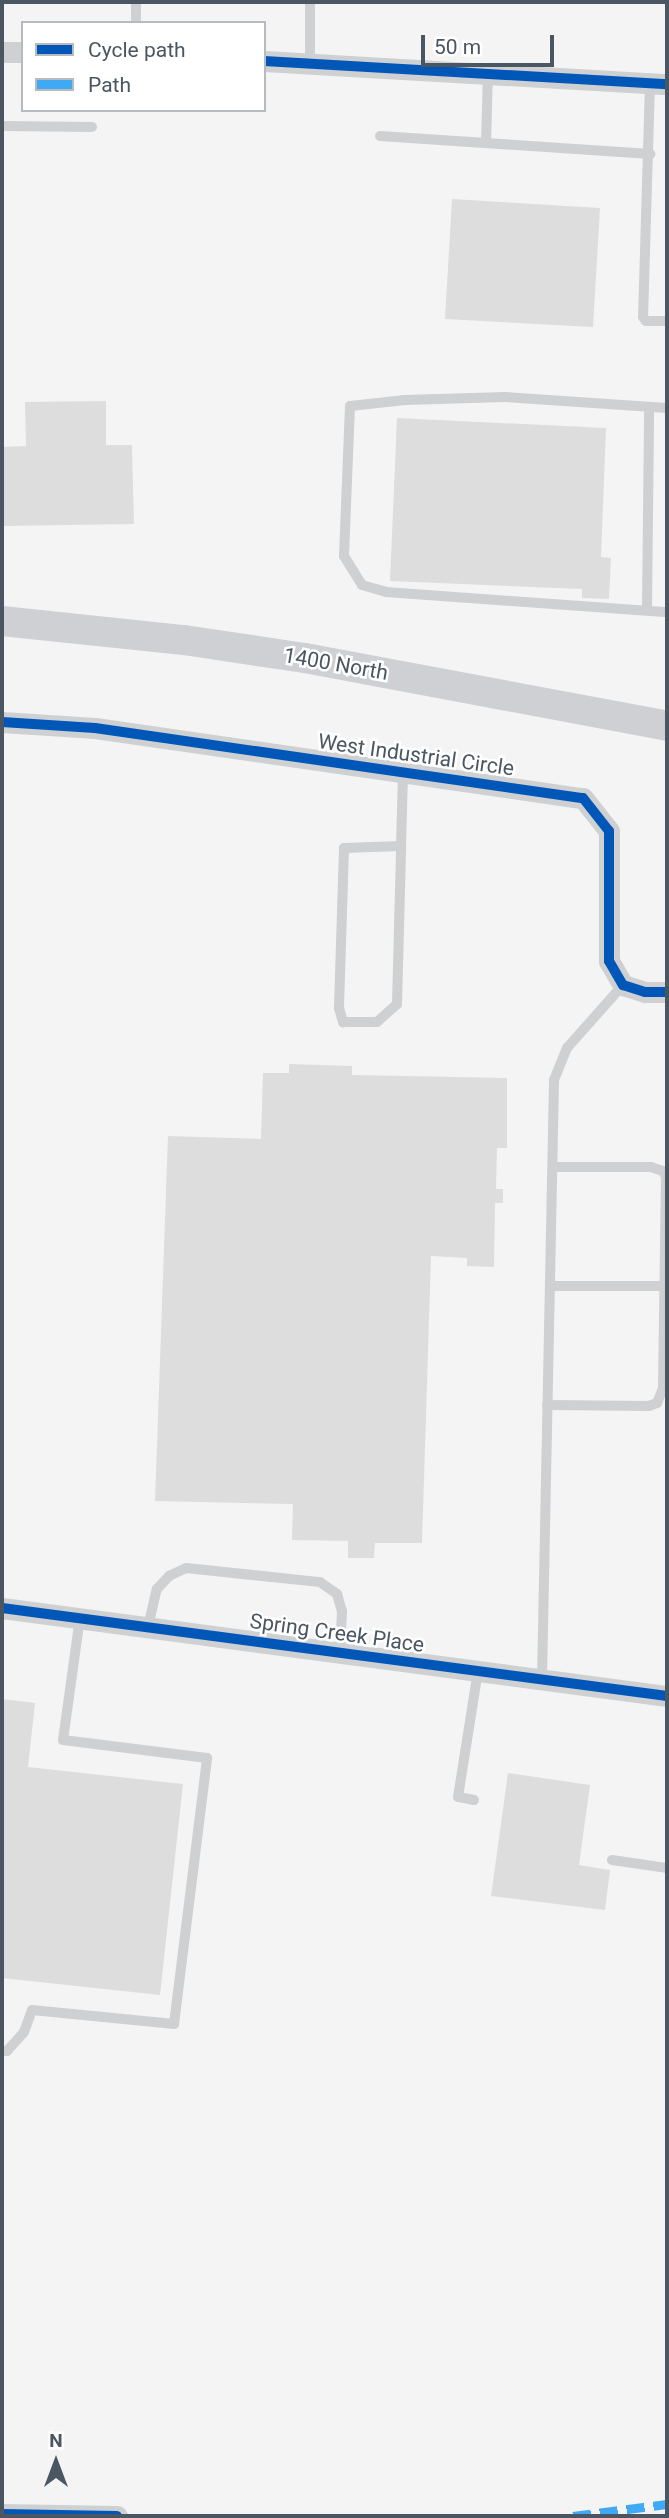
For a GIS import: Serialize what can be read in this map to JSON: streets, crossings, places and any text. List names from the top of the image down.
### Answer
{
  "streets": {
    "main road": ["1400 North"],
    "street": ["West Industrial Circle", "Spring Creek Place"]
  },
  "legend": ["Cycle path", "Path"],
  "scale_bar": "50 m",
  "north": "top"
}
